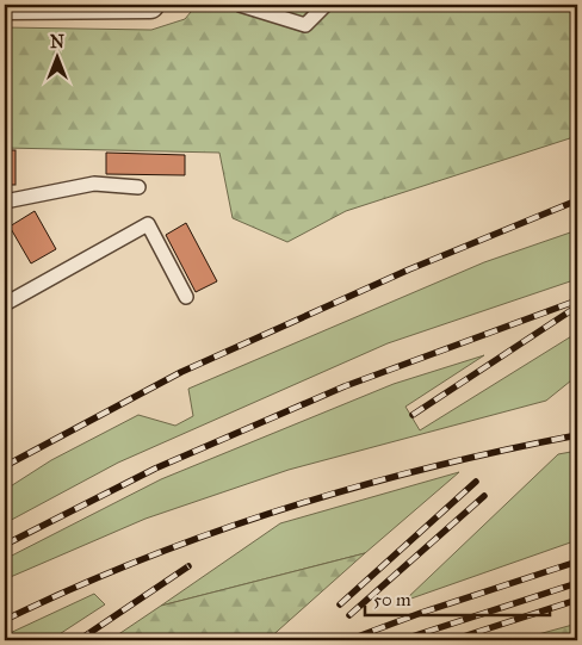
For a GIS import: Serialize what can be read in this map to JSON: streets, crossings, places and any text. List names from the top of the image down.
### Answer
{
  "scale_bar": "50 m",
  "north": "top"
}
